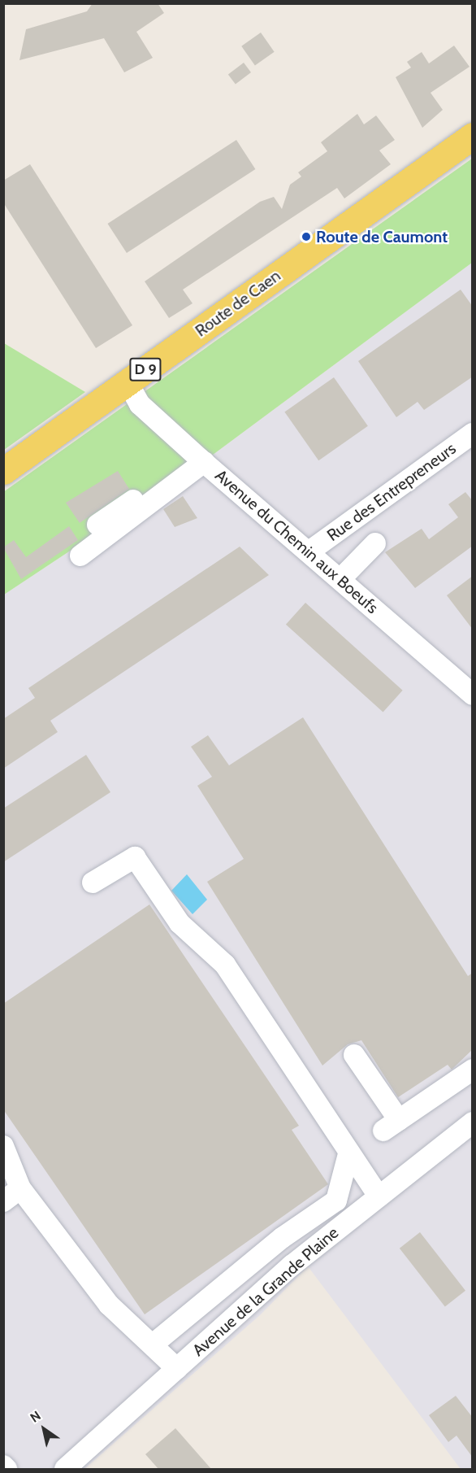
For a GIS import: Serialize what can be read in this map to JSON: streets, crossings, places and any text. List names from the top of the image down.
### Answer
{
  "streets": {
    "main road": ["Route de Caen", "D 9"],
    "street": ["Rue des Entrepreneurs", "Avenue du Chemin aux Boeufs", "Avenue de la Grande Plaine"]
  },
  "crossings": [
    ["Route de Caen", "Avenue du Chemin aux Boeufs"],
    ["Rue des Entrepreneurs", "Avenue du Chemin aux Boeufs"]
  ],
  "places": ["Route de Caumont"],
  "north": "top left"
}
